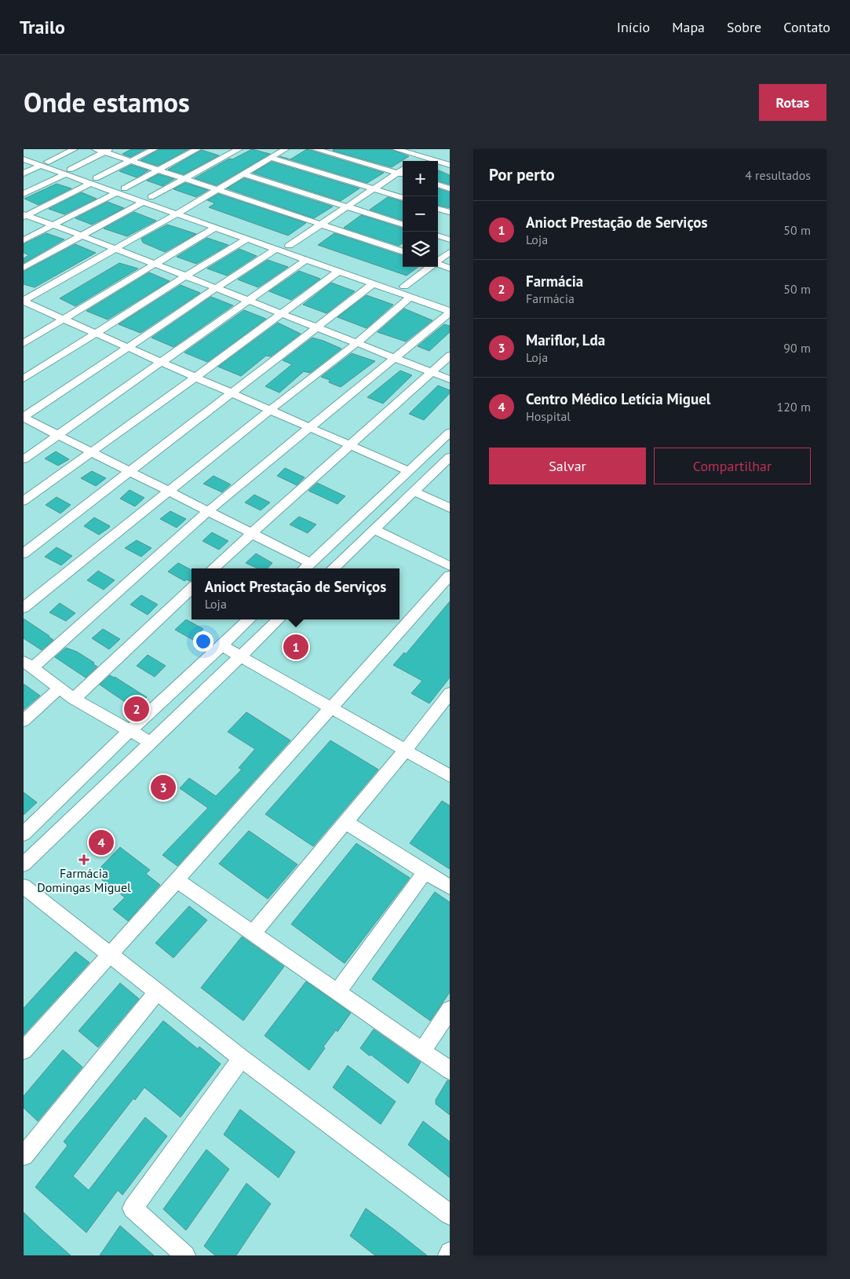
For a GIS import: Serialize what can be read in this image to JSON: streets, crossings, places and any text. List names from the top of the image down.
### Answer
{
  "places": {
    "health": ["Farmácia Domingas Miguel"]
  },
  "page": {
    "header": "Trailo",
    "nav": [
      "Início",
      "Mapa",
      "Sobre",
      "Contato"
    ],
    "title": "Onde estamos",
    "buttons": [
      "Rotas",
      ["Salvar", "Compartilhar"]
    ],
    "heading": ["Por perto", "4 resultados"],
    "map_buttons": ["+", "−"],
    "list": [
      {
        "mark": "1",
        "name": "Anioct Prestação de Serviços",
        "note": "Loja",
        "value": "50 m"
      },
      {
        "mark": "2",
        "name": "Farmácia",
        "note": "Farmácia",
        "value": "50 m"
      },
      {
        "mark": "3",
        "name": "Mariflor, Lda",
        "note": "Loja",
        "value": "90 m"
      },
      {
        "mark": "4",
        "name": "Centro Médico Letícia Miguel",
        "note": "Hospital",
        "value": "120 m"
      }
    ],
    "popup": ["Anioct Prestação de Serviços", "Loja"],
    "pins": [
      "1",
      "2",
      "3",
      "4"
    ]
  }
}
